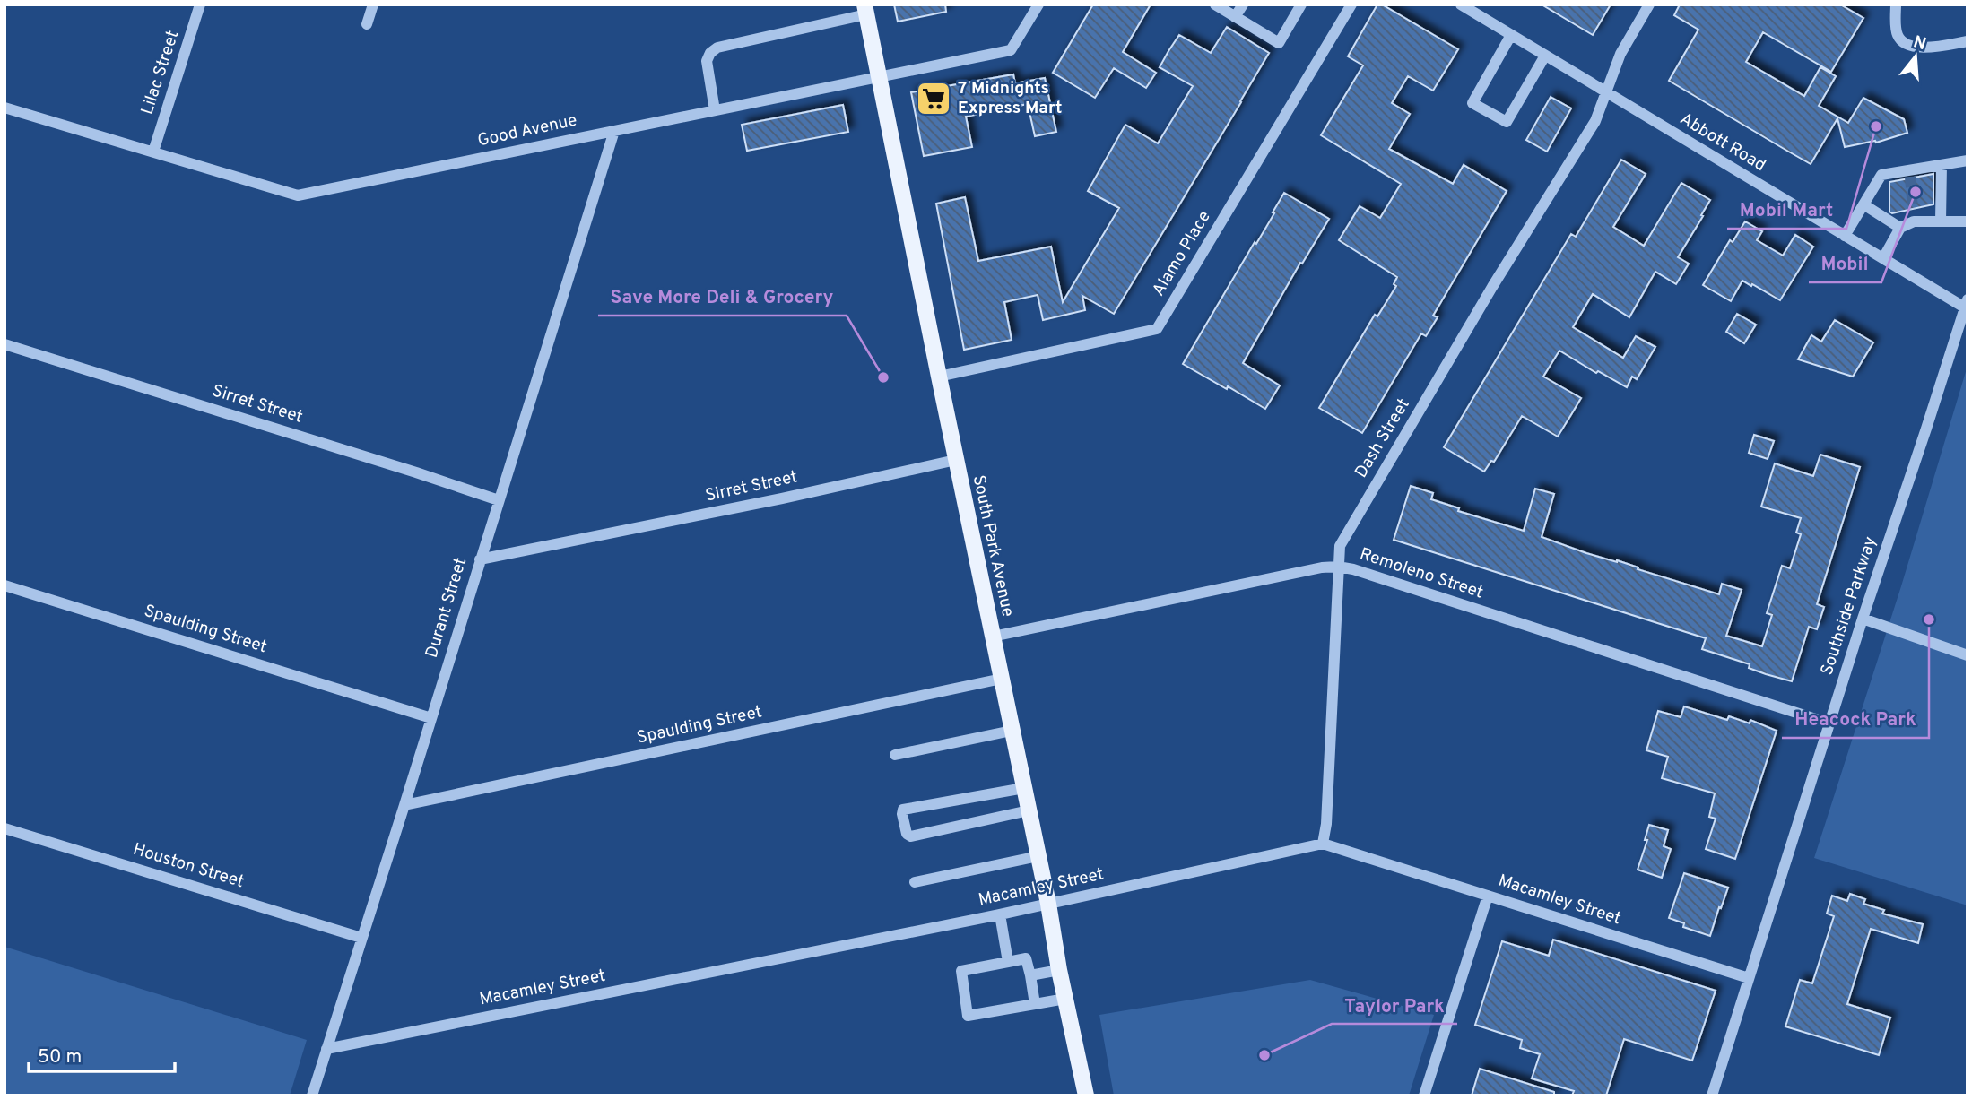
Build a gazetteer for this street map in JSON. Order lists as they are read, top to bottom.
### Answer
{
  "streets": {
    "main road": ["South Park Avenue"],
    "street": [
      "Lilac Street",
      "Good Avenue",
      "Abbott Road",
      "Alamo Place",
      "Sirret Street",
      "Dash Street",
      "Remoleno Street",
      "Southside Parkway",
      "Durant Street",
      "Spaulding Street",
      "Houston Street",
      "Macamley Street"
    ]
  },
  "crossings": [
    ["Lilac Street", "Good Avenue"],
    ["Good Avenue", "South Park Avenue"],
    ["Good Avenue", "Durant Street"],
    ["Abbott Road", "Dash Street"],
    ["Abbott Road", "Southside Parkway"],
    ["Alamo Place", "South Park Avenue"],
    ["Sirret Street", "South Park Avenue"],
    ["Sirret Street", "Durant Street"],
    ["Dash Street", "Remoleno Street"],
    ["Dash Street", "Macamley Street"],
    ["South Park Avenue", "Remoleno Street"],
    ["South Park Avenue", "Spaulding Street"],
    ["South Park Avenue", "Macamley Street"],
    ["Remoleno Street", "Southside Parkway"],
    ["Southside Parkway", "Macamley Street"],
    ["Durant Street", "Spaulding Street"],
    ["Durant Street", "Houston Street"],
    ["Durant Street", "Macamley Street"]
  ],
  "places": {
    "supermarket": ["7 Midnights Express Mart"],
    "other": [
      "Mobil Mart",
      "Mobil",
      "Save More Deli & Grocery",
      "Heacock Park",
      "Taylor Park"
    ]
  },
  "scale_bar": "50 m",
  "north": "top"
}
